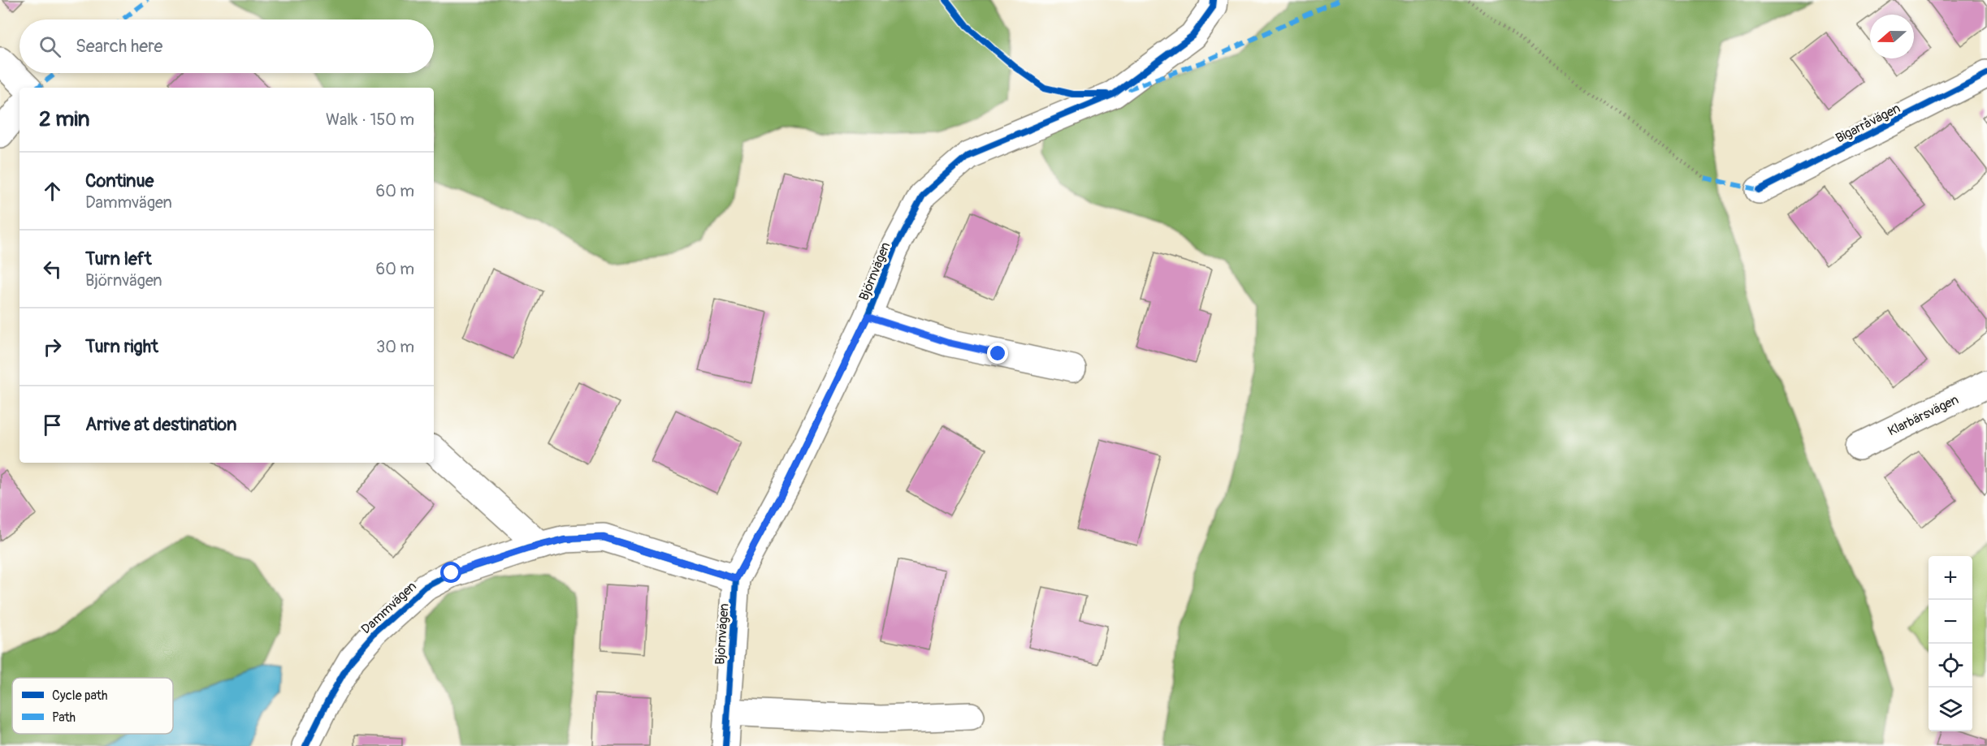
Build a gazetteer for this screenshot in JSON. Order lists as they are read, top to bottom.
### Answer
{
  "streets": {
    "street": [
      "Bigarråvägen",
      "Björnvägen",
      "Klarbärsvägen",
      "Dammvägen"
    ]
  },
  "crossings": [
    ["Björnvägen", "Dammvägen"]
  ],
  "legend": ["Cycle path", "Path"],
  "north": "left",
  "page": {
    "search": "Search here",
    "heading": ["2 min", "Walk · 150 m"],
    "list": [
      ["Continue", "Dammvägen", "60 m"],
      ["Turn left", "Björnvägen", "60 m"],
      ["Turn right", "30 m"],
      "Arrive at destination"
    ],
    "map_buttons": ["+", "−"]
  }
}
